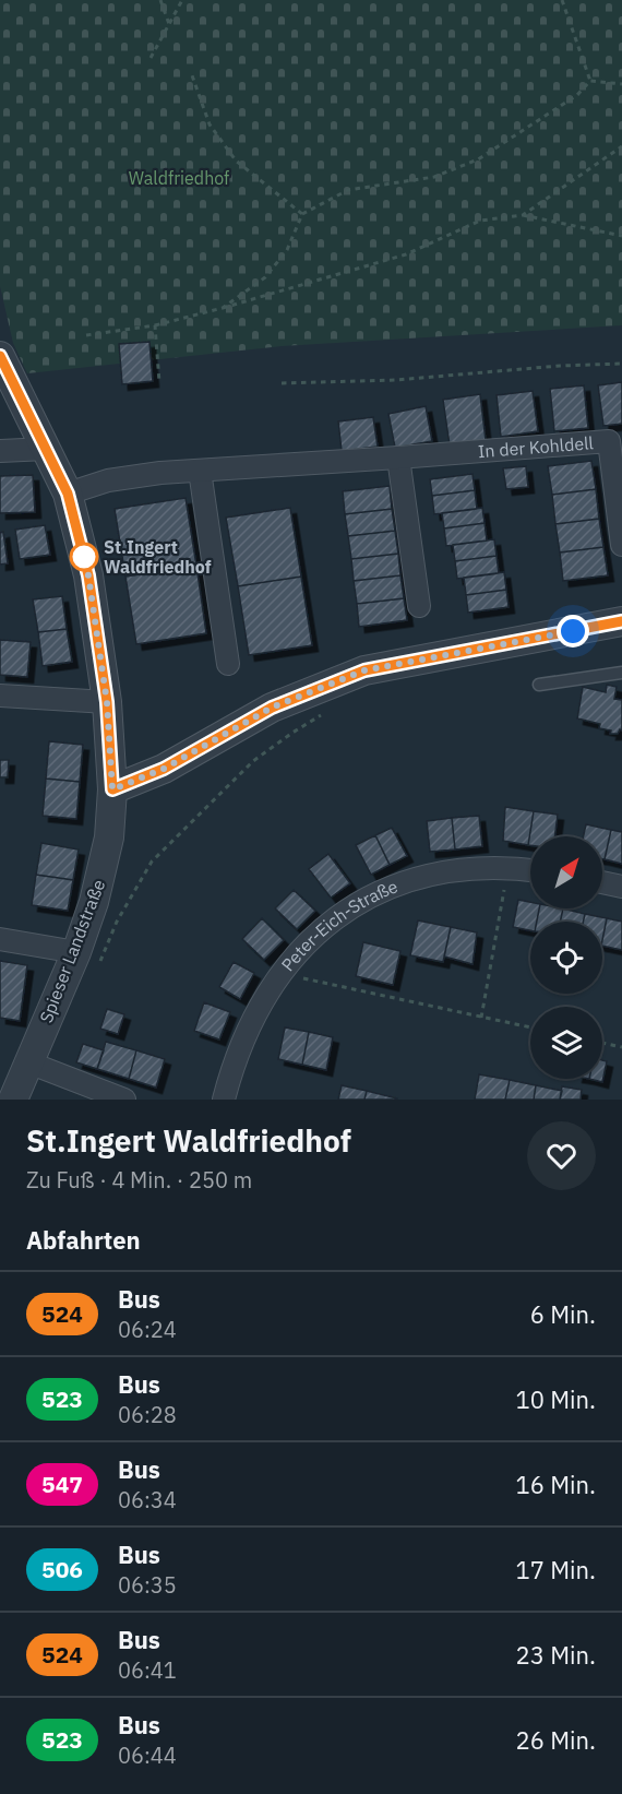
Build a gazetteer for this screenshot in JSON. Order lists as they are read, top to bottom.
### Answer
{
  "streets": {
    "street": ["In der Kohldell", "Peter-Eich-Straße", "Spieser Landstraße"]
  },
  "crossings": [
    ["In der Kohldell", "Spieser Landstraße"]
  ],
  "parks": ["Waldfriedhof"],
  "places": ["St.Ingert Waldfriedhof"],
  "lines": ["bus line 524"],
  "north": "top right",
  "page": {
    "heading": [
      ["St.Ingert Waldfriedhof", "Zu Fuß · 4 Min. · 250 m"],
      "Abfahrten"
    ],
    "list": [
      {
        "mark": "524",
        "name": "Bus",
        "note": "06:24",
        "value": "6 Min."
      },
      {
        "mark": "523",
        "name": "Bus",
        "note": "06:28",
        "value": "10 Min."
      },
      {
        "mark": "547",
        "name": "Bus",
        "note": "06:34",
        "value": "16 Min."
      },
      {
        "mark": "506",
        "name": "Bus",
        "note": "06:35",
        "value": "17 Min."
      },
      {
        "mark": "524",
        "name": "Bus",
        "note": "06:41",
        "value": "23 Min."
      },
      {
        "mark": "523",
        "name": "Bus",
        "note": "06:44",
        "value": "26 Min."
      }
    ]
  }
}
